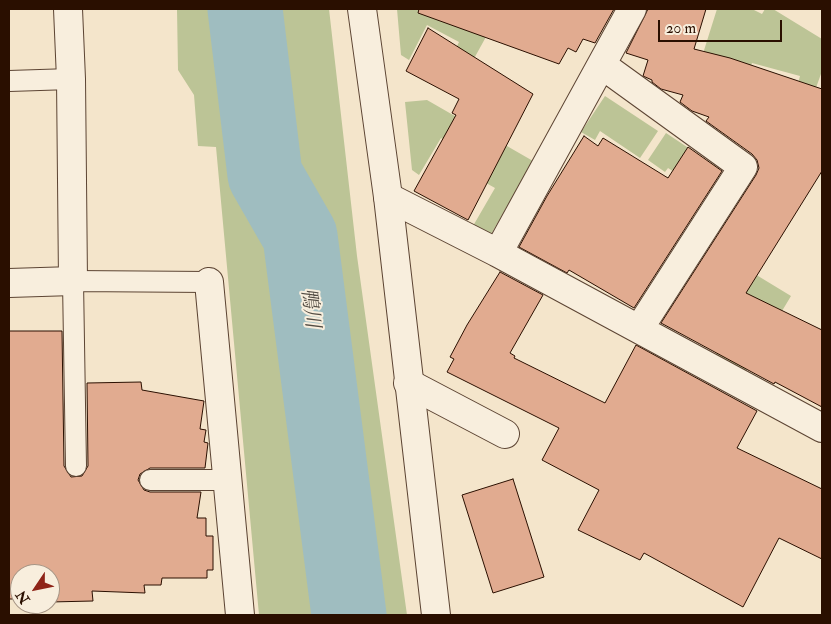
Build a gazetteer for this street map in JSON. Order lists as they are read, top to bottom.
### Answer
{
  "water": ["鴨川"],
  "scale_bar": "20 m",
  "north": "bottom left"
}
